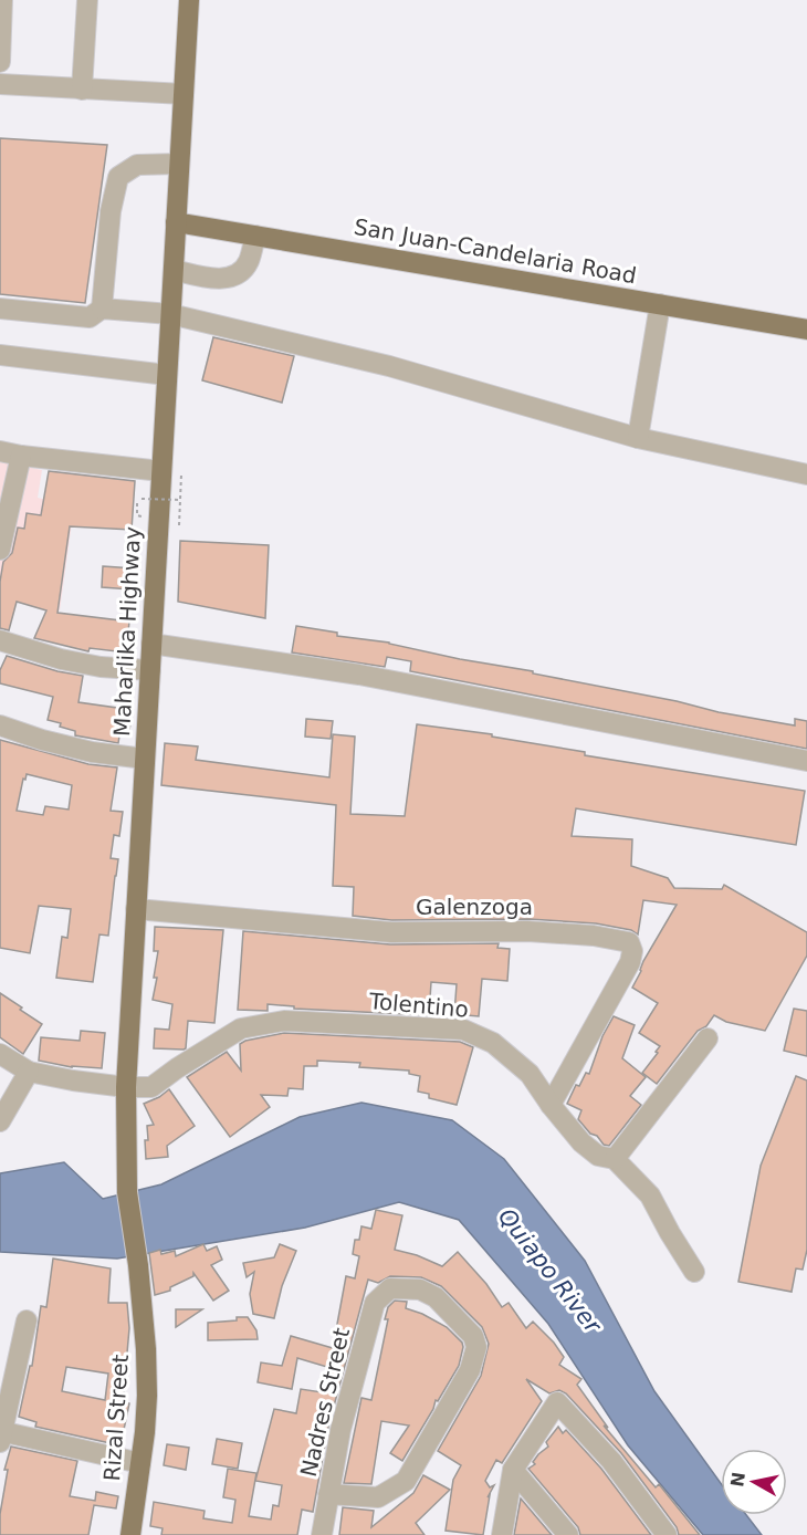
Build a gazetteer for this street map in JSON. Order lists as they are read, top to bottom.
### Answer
{
  "streets": {
    "main road": ["San Juan-Candelaria Road", "Maharlika Highway", "Rizal Street"],
    "street": ["Galenzoga", "Tolentino", "Nadres Street"]
  },
  "crossings": [
    ["San Juan-Candelaria Road", "Maharlika Highway"],
    ["Maharlika Highway", "Galenzoga"],
    ["Maharlika Highway", "Tolentino"],
    ["Maharlika Highway", "Rizal Street"],
    ["Galenzoga", "Tolentino"]
  ],
  "water": ["Quiapo River"],
  "north": "left"
}
